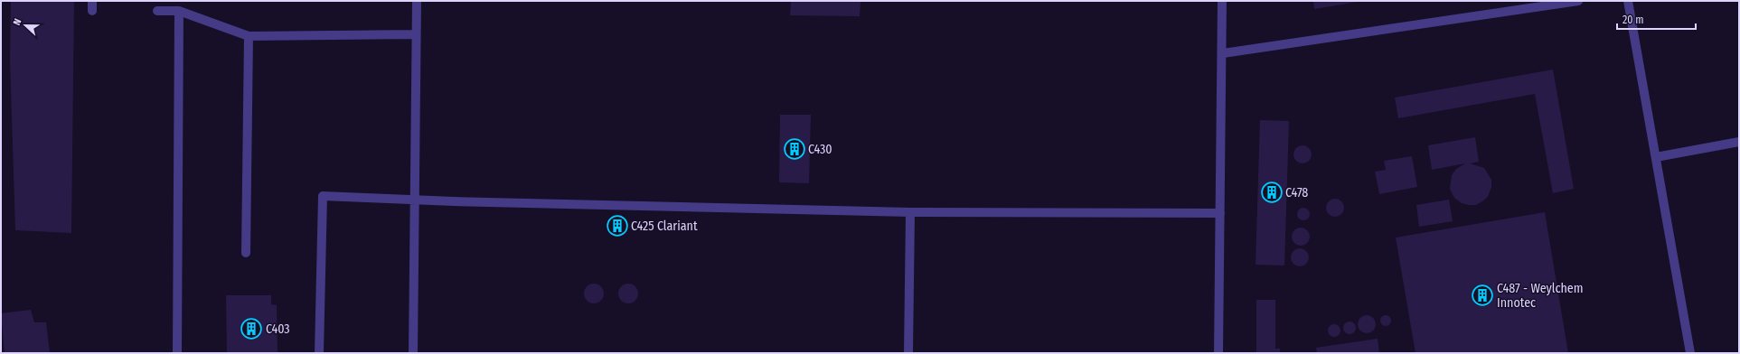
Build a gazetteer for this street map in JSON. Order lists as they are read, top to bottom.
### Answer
{
  "places": {
    "building": [
      "C430",
      "C478",
      "C425 Clariant",
      "C487 - Weylchem Innotec",
      "C403"
    ]
  },
  "scale_bar": "20 m",
  "north": "left"
}
